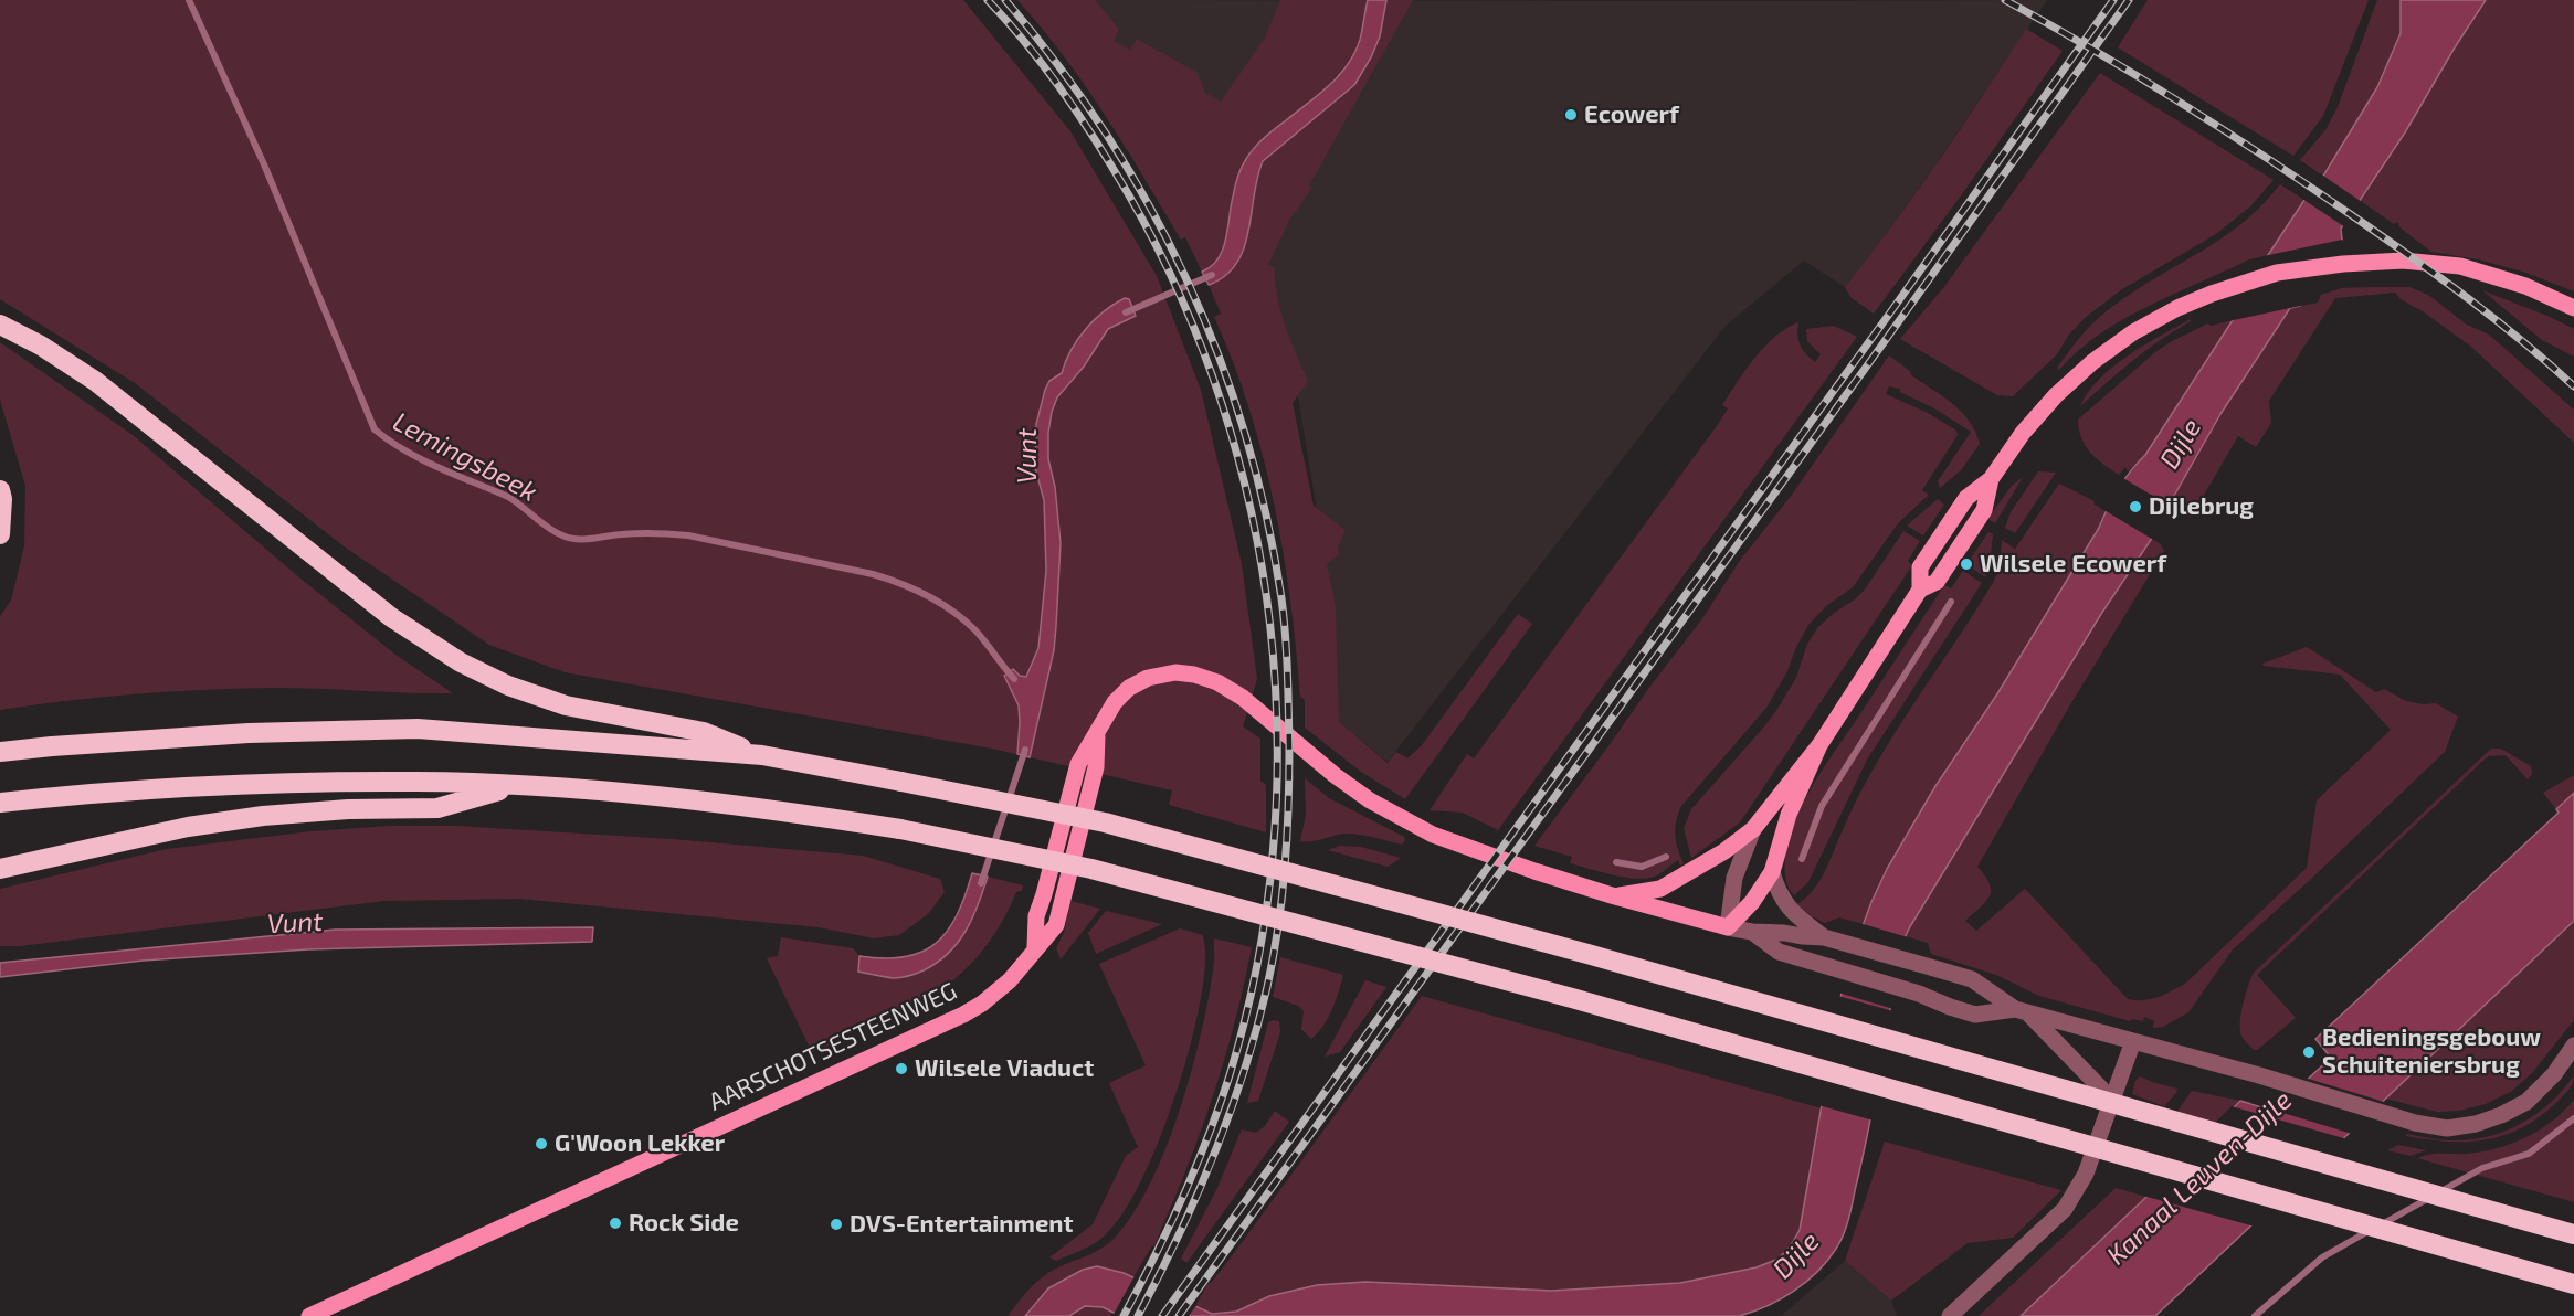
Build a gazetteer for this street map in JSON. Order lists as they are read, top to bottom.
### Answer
{
  "streets": {
    "main road": ["AARSCHOTSESTEENWEG"]
  },
  "water": [
    "Dijle",
    "Vunt",
    "Lemingsbeek",
    "Kanaal Leuven-Dijle"
  ],
  "places": [
    "Ecowerf",
    "Dijlebrug",
    "Wilsele Ecowerf",
    "Bedieningsgebouw Schuiteniersbrug",
    "Wilsele Viaduct",
    "G'Woon Lekker",
    "Rock Side",
    "DVS-Entertainment"
  ]
}
